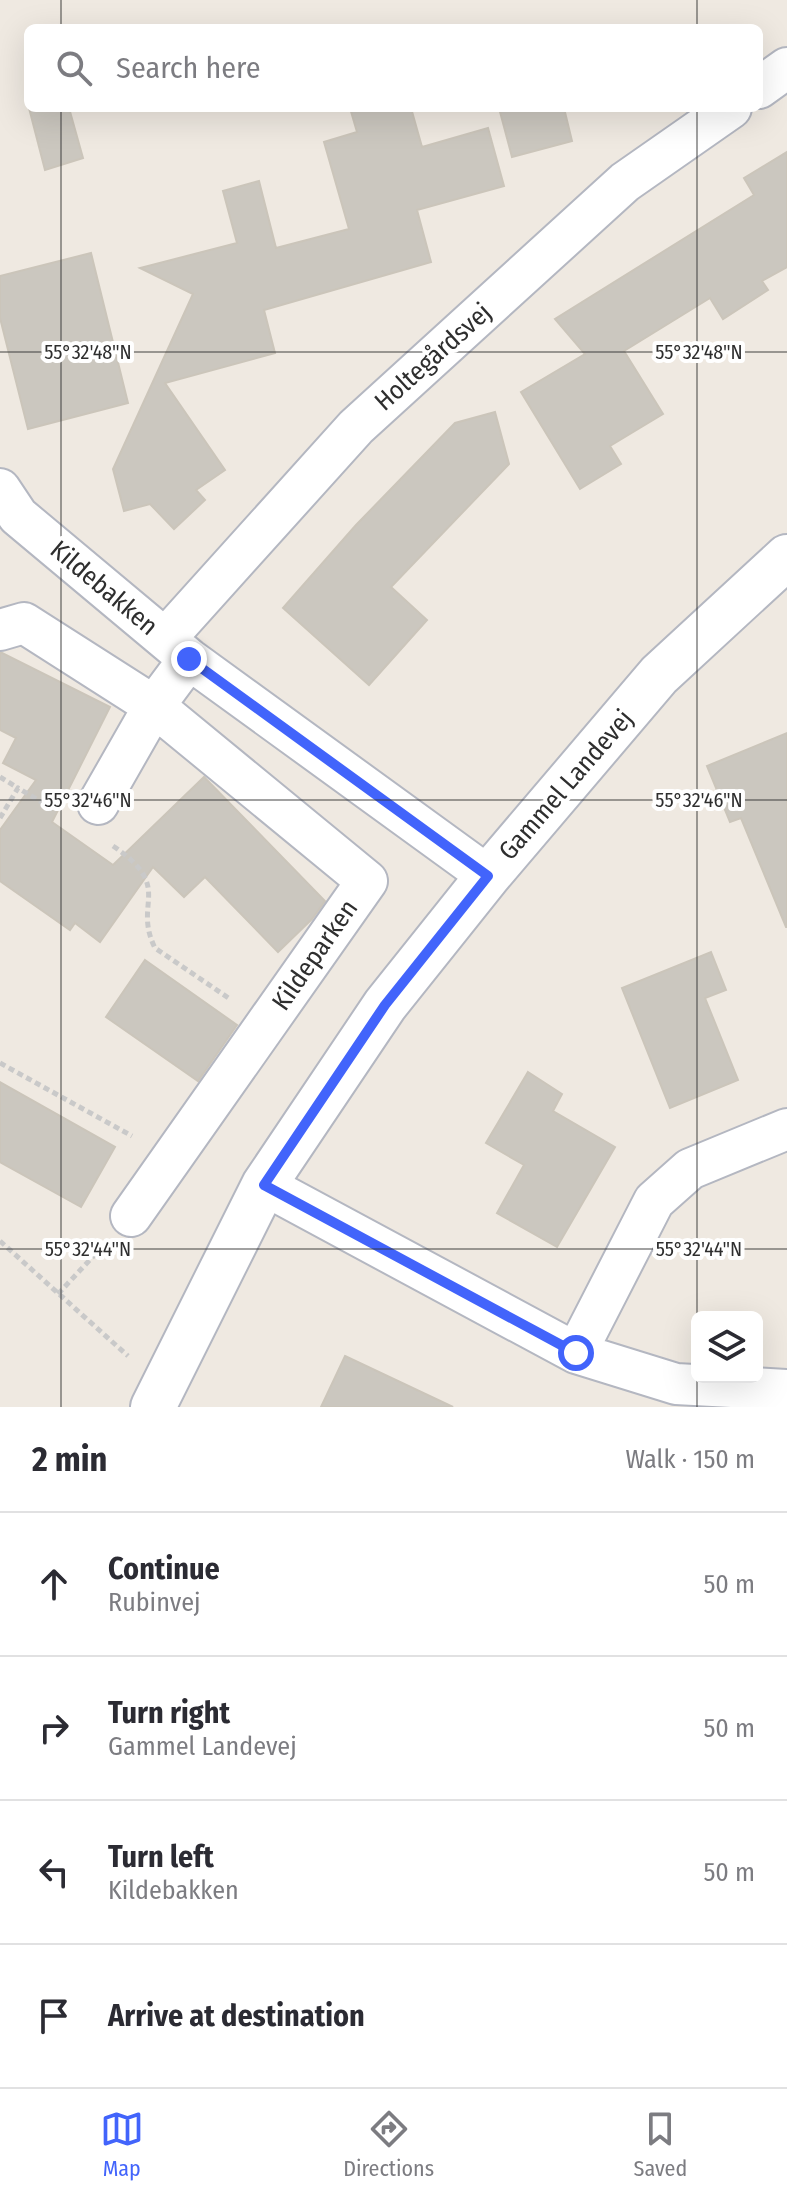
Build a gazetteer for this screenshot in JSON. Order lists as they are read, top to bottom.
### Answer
{
  "streets": {
    "street": [
      "Holtegårdsvej",
      "Kildebakken",
      "Gammel Landevej",
      "Kildeparken"
    ]
  },
  "crossings": [
    ["Holtegårdsvej", "Kildebakken"],
    ["Kildebakken", "Gammel Landevej"]
  ],
  "page": {
    "search": "Search here",
    "heading": ["2 min", "Walk · 150 m"],
    "list": [
      ["Continue", "Rubinvej", "50 m"],
      ["Turn right", "Gammel Landevej", "50 m"],
      ["Turn left", "Kildebakken", "50 m"],
      "Arrive at destination"
    ],
    "nav": ["Map", "Directions", "Saved"]
  },
  "coordinates": ["55°32'48\"N", "55°32'46\"N", "55°32'44\"N"]
}
